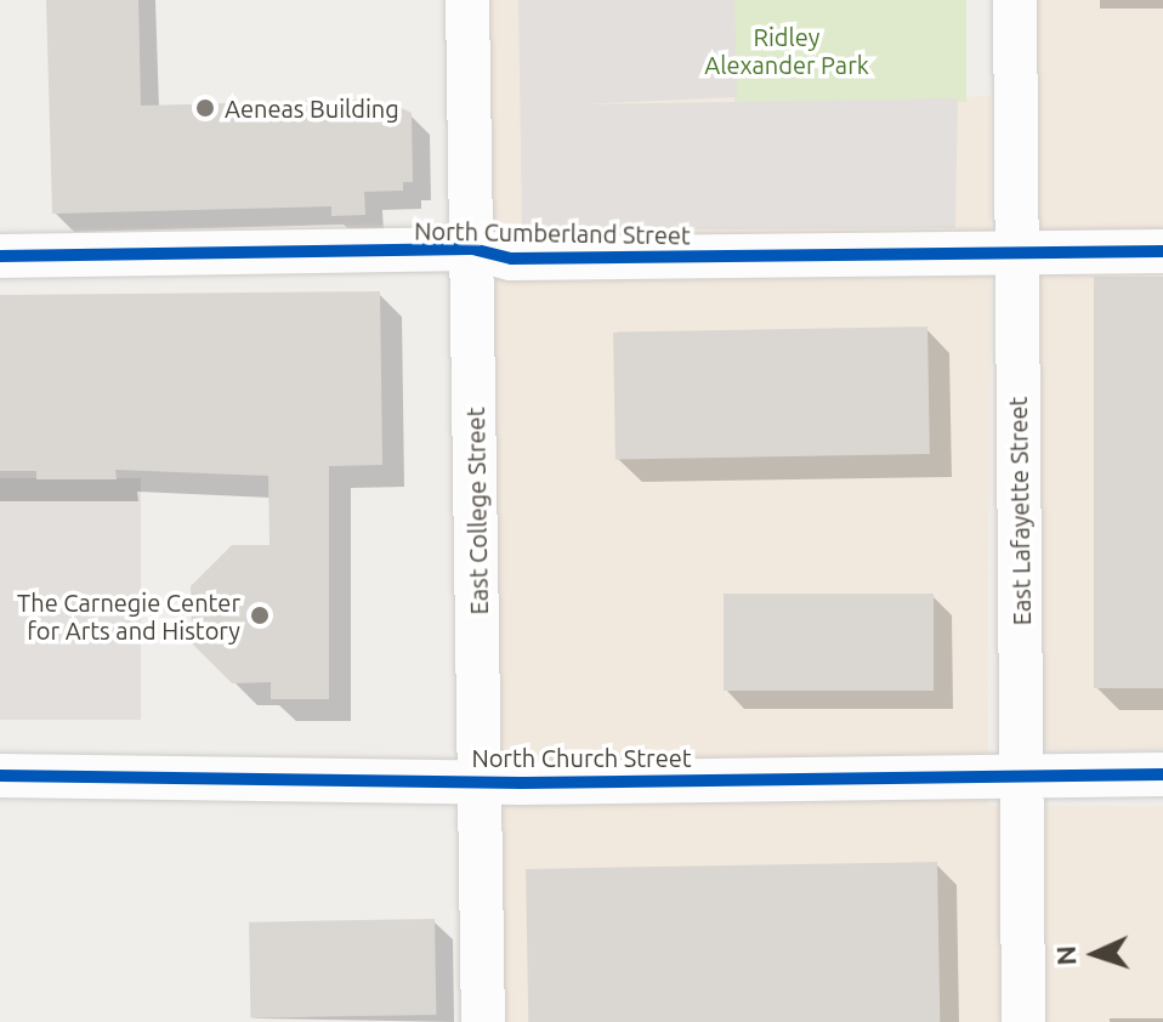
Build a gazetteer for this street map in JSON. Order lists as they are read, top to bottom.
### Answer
{
  "streets": {
    "street": [
      "North Cumberland Street",
      "East College Street",
      "East Lafayette Street",
      "North Church Street"
    ]
  },
  "crossings": [
    ["North Cumberland Street", "East College Street"],
    ["North Cumberland Street", "East Lafayette Street"],
    ["East College Street", "North Church Street"],
    ["East Lafayette Street", "North Church Street"]
  ],
  "parks": ["Ridley Alexander Park"],
  "places": ["Aeneas Building", "The Carnegie Center for Arts and History"],
  "north": "left"
}
